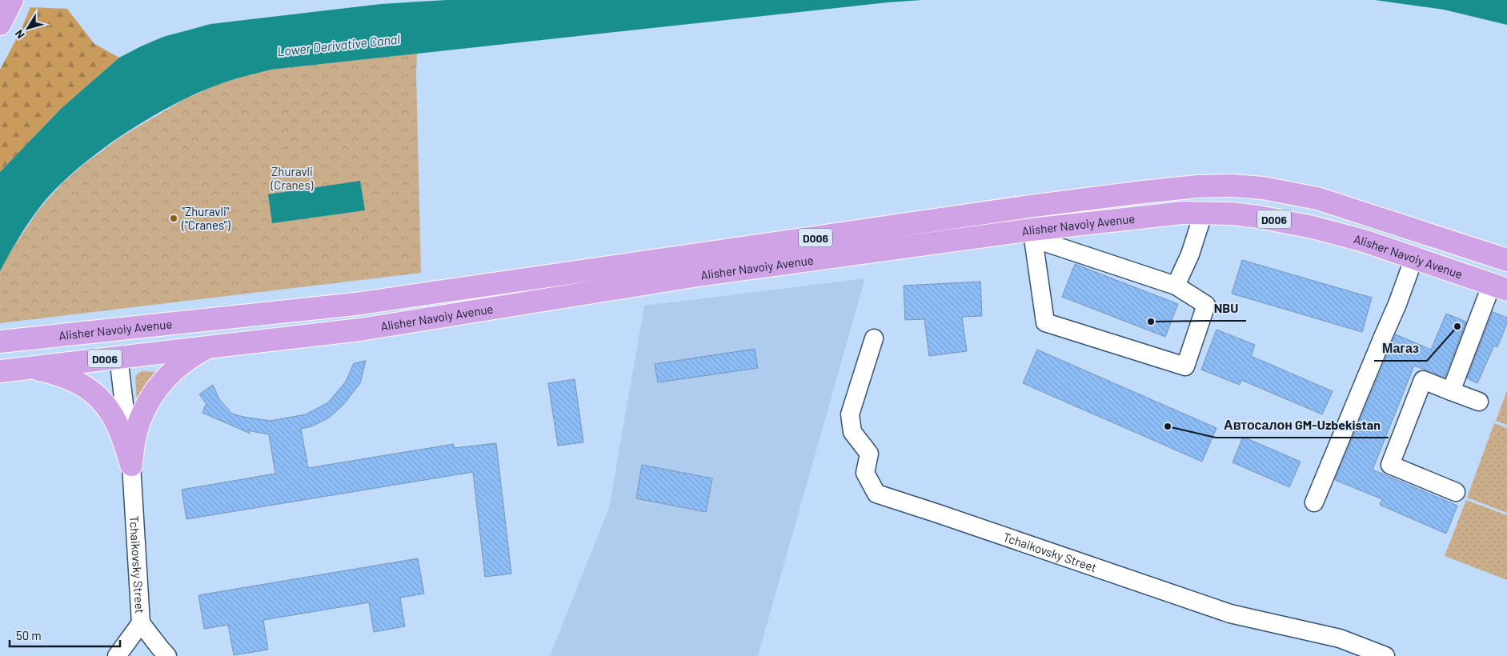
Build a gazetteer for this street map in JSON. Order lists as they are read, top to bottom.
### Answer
{
  "streets": {
    "main road": ["D006", "Alisher Navoiy Avenue"],
    "street": ["Tchaikovsky Street"]
  },
  "crossings": [
    ["Alisher Navoiy Avenue", "Tchaikovsky Street"]
  ],
  "water": ["Lower Derivative Canal"],
  "parks": ["Zhuravli (Cranes)"],
  "places": [
    "\"Zhuravli\" (\"Cranes\")",
    "NBU",
    "Магаз",
    "Автосалон GM-Uzbekistan"
  ],
  "scale_bar": "50 m",
  "north": "bottom left"
}
